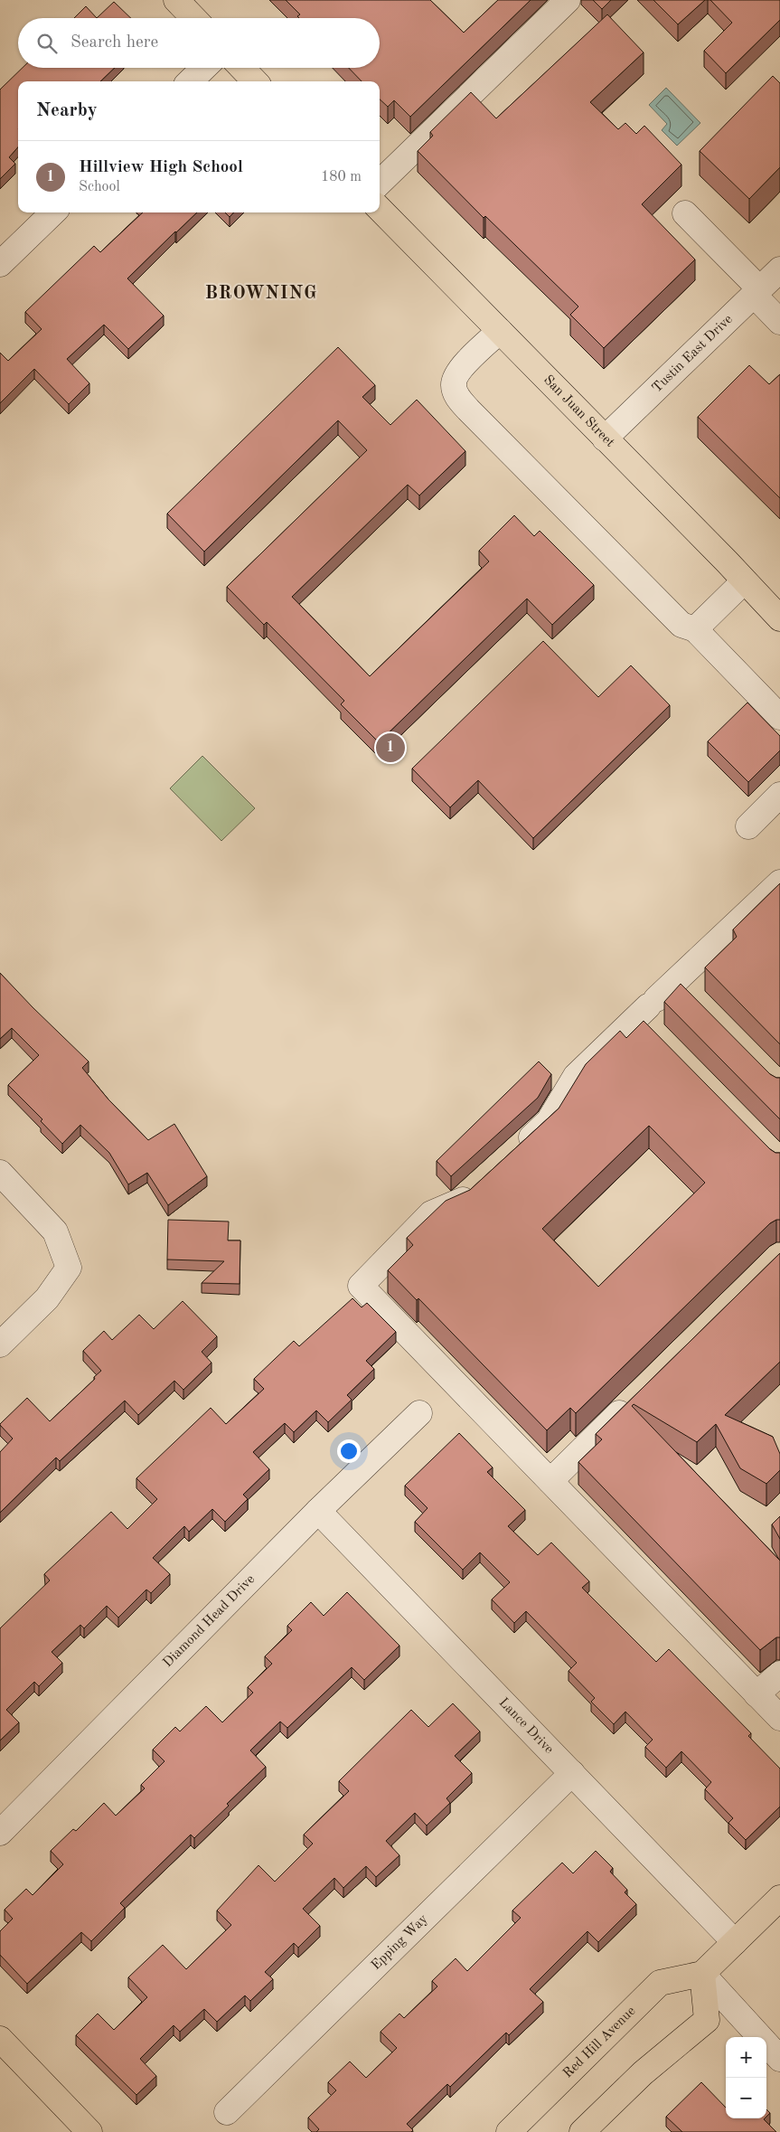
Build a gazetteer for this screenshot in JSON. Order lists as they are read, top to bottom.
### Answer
{
  "streets": {
    "main road": ["San Juan Street", "Red Hill Avenue"],
    "street": [
      "Tustin East Drive",
      "Diamond Head Drive",
      "Lance Drive",
      "Epping Way"
    ]
  },
  "crossings": [
    ["Tustin East Drive", "San Juan Street"],
    ["Diamond Head Drive", "Lance Drive"],
    ["Lance Drive", "Epping Way"]
  ],
  "districts": ["BROWNING"],
  "page": {
    "search": "Search here",
    "heading": "Nearby",
    "list": [
      {
        "mark": "1",
        "name": "Hillview High School",
        "note": "School",
        "value": "180 m"
      }
    ],
    "pins": "1",
    "map_buttons": ["+", "−"]
  }
}
